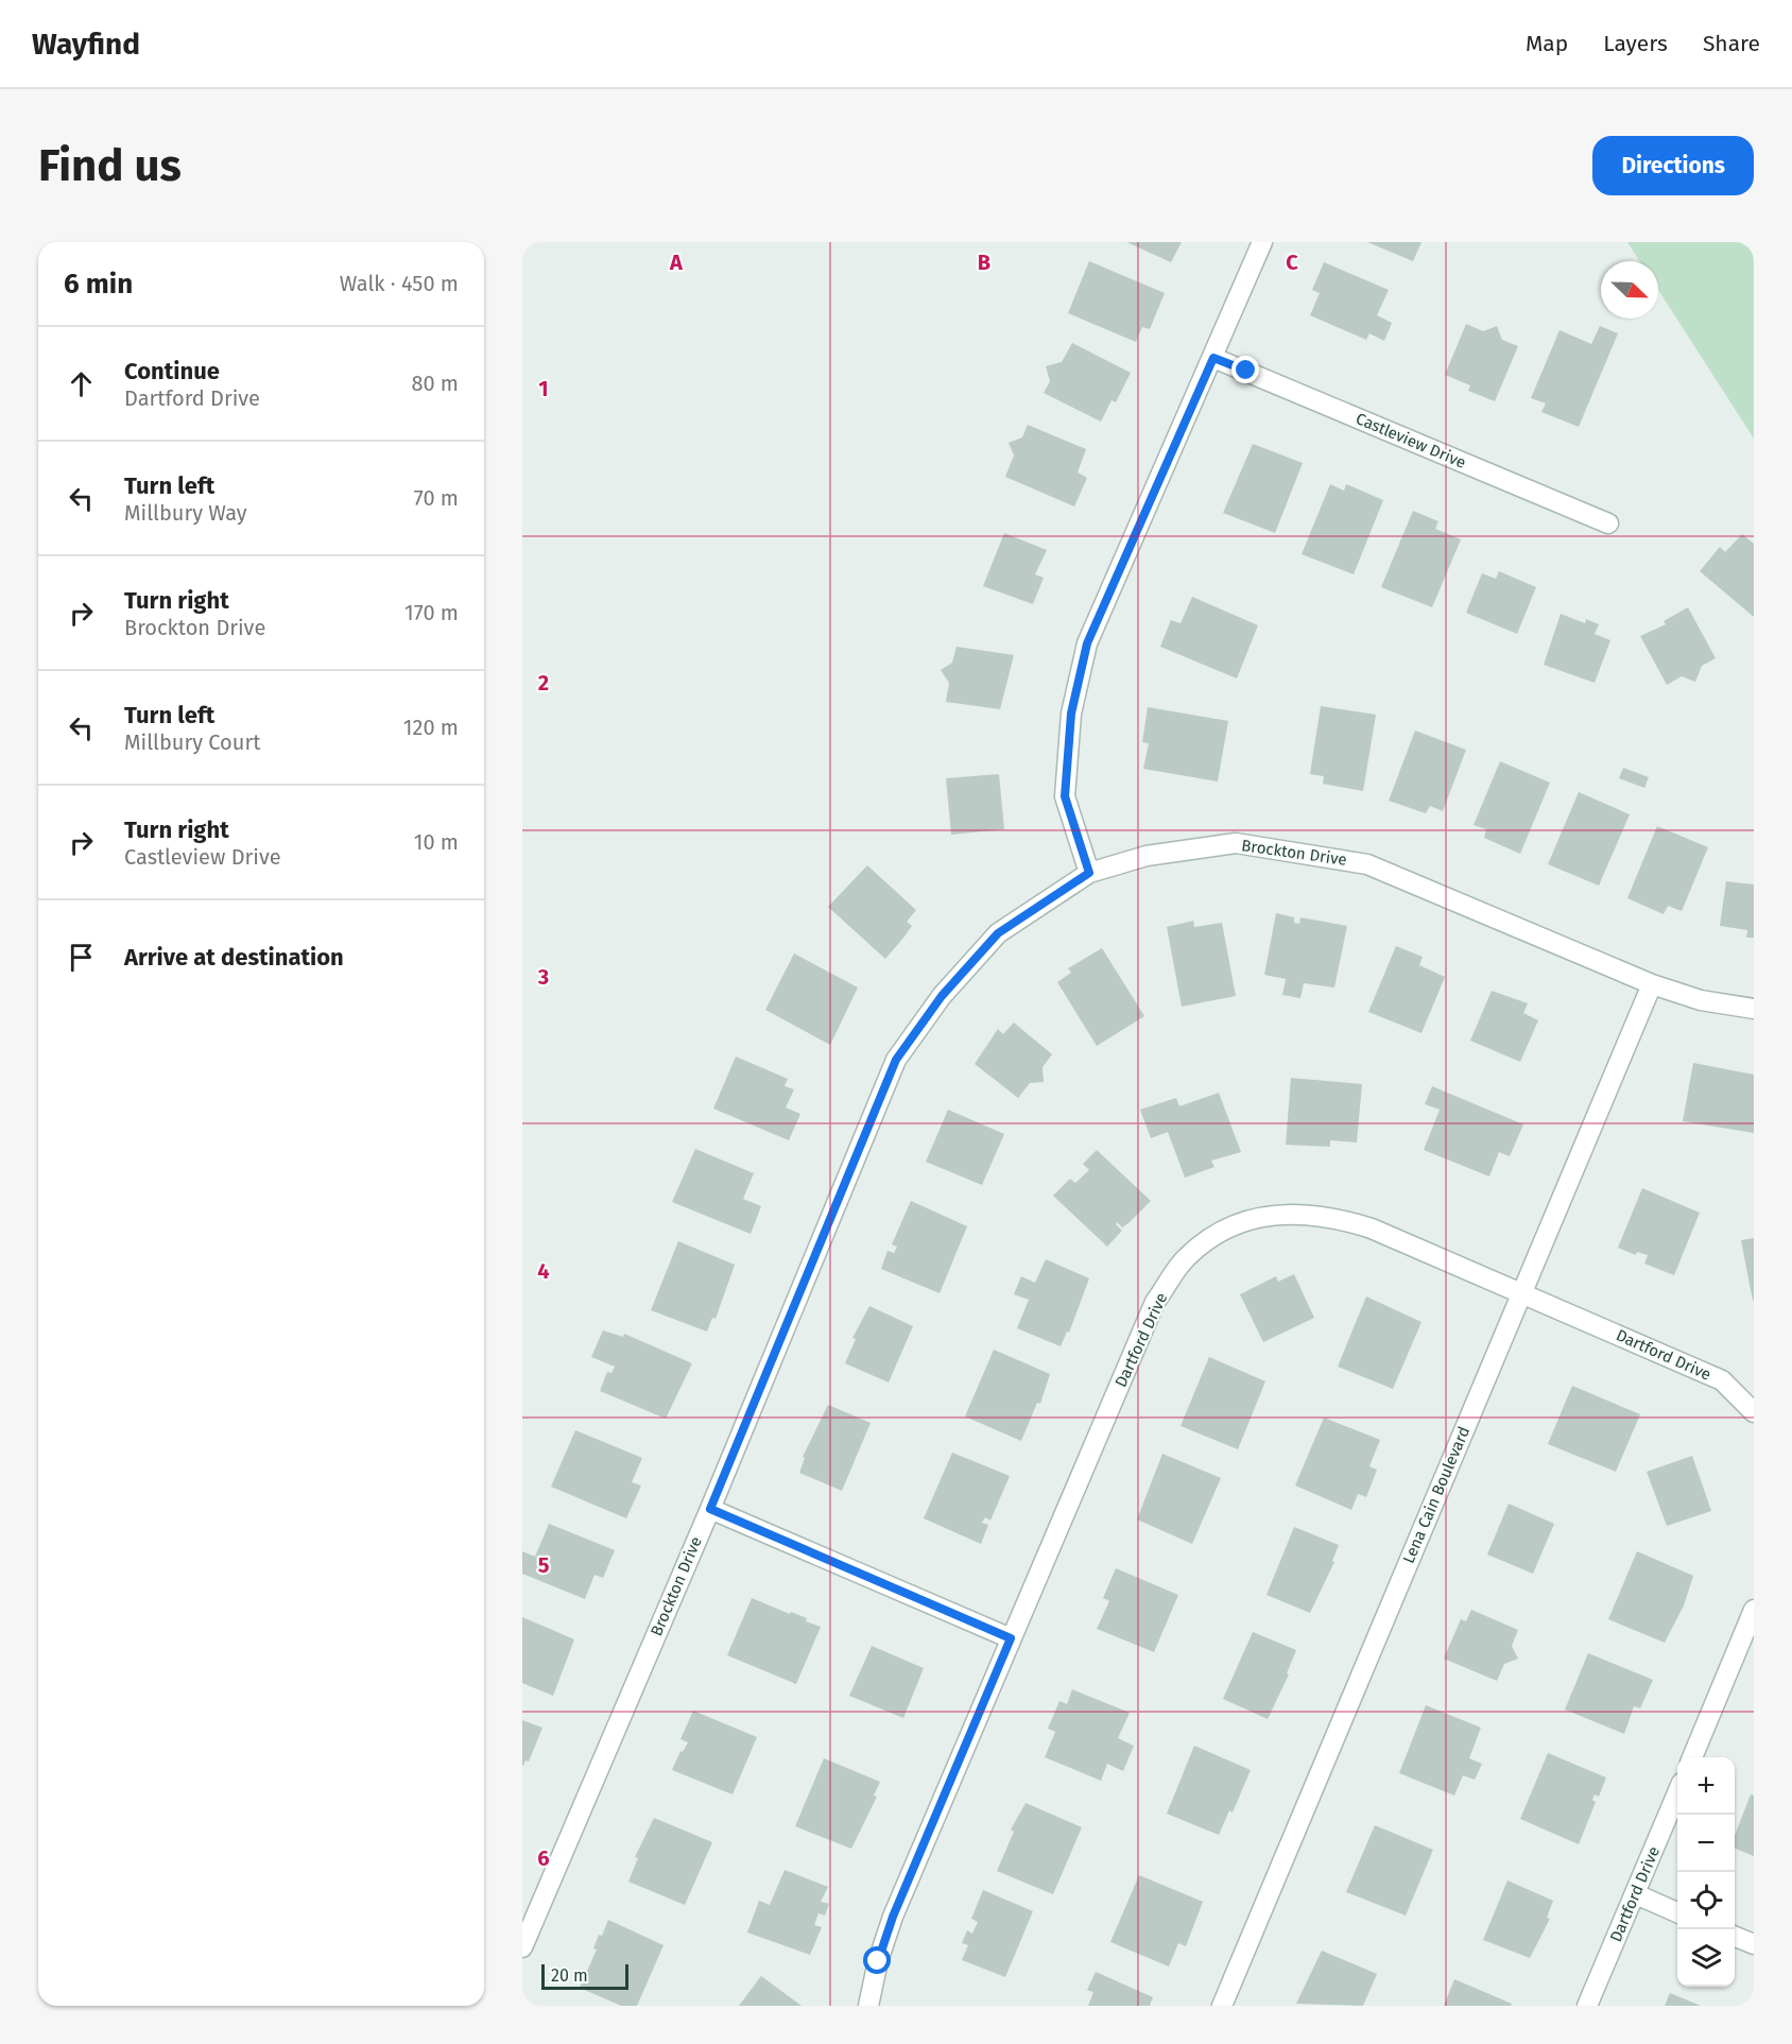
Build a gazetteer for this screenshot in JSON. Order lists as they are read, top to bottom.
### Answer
{
  "streets": {
    "street": [
      "Castleview Drive",
      "Brockton Drive",
      "Dartford Drive",
      "Lena Cain Boulevard"
    ]
  },
  "crossings": [
    ["Brockton Drive", "Lena Cain Boulevard"],
    ["Dartford Drive", "Lena Cain Boulevard"]
  ],
  "scale_bar": "20 m",
  "north": "bottom right",
  "page": {
    "header": "Wayfind",
    "nav": ["Map", "Layers", "Share"],
    "buttons": "Directions",
    "title": "Find us",
    "heading": ["6 min", "Walk · 450 m"],
    "list": [
      ["Continue", "Dartford Drive", "80 m"],
      ["Turn left", "Millbury Way", "70 m"],
      ["Turn right", "Brockton Drive", "170 m"],
      ["Turn left", "Millbury Court", "120 m"],
      ["Turn right", "Castleview Drive", "10 m"],
      "Arrive at destination"
    ],
    "map_buttons": ["+", "−"],
    "scale": "20 m"
  },
  "grid": {
    "columns": ["A", "B", "C"],
    "rows": [
      "1",
      "2",
      "3",
      "4",
      "5",
      "6"
    ]
  }
}
